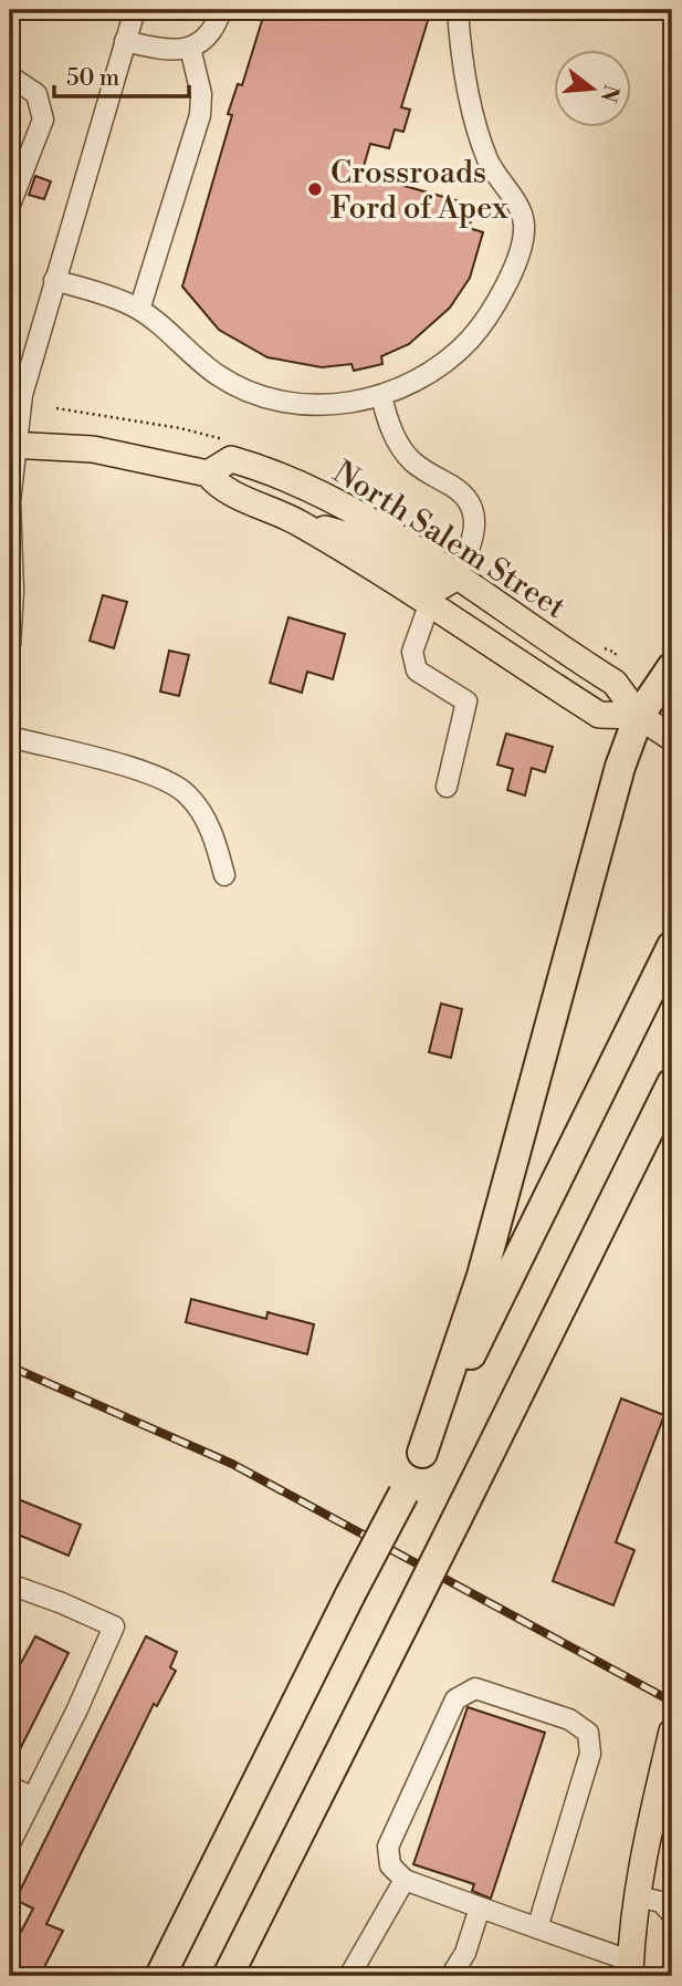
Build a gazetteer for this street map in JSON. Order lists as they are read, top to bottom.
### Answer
{
  "streets": {
    "main road": ["North Salem Street"]
  },
  "places": ["Crossroads Ford of Apex"],
  "scale_bar": "50 m",
  "north": "right"
}
